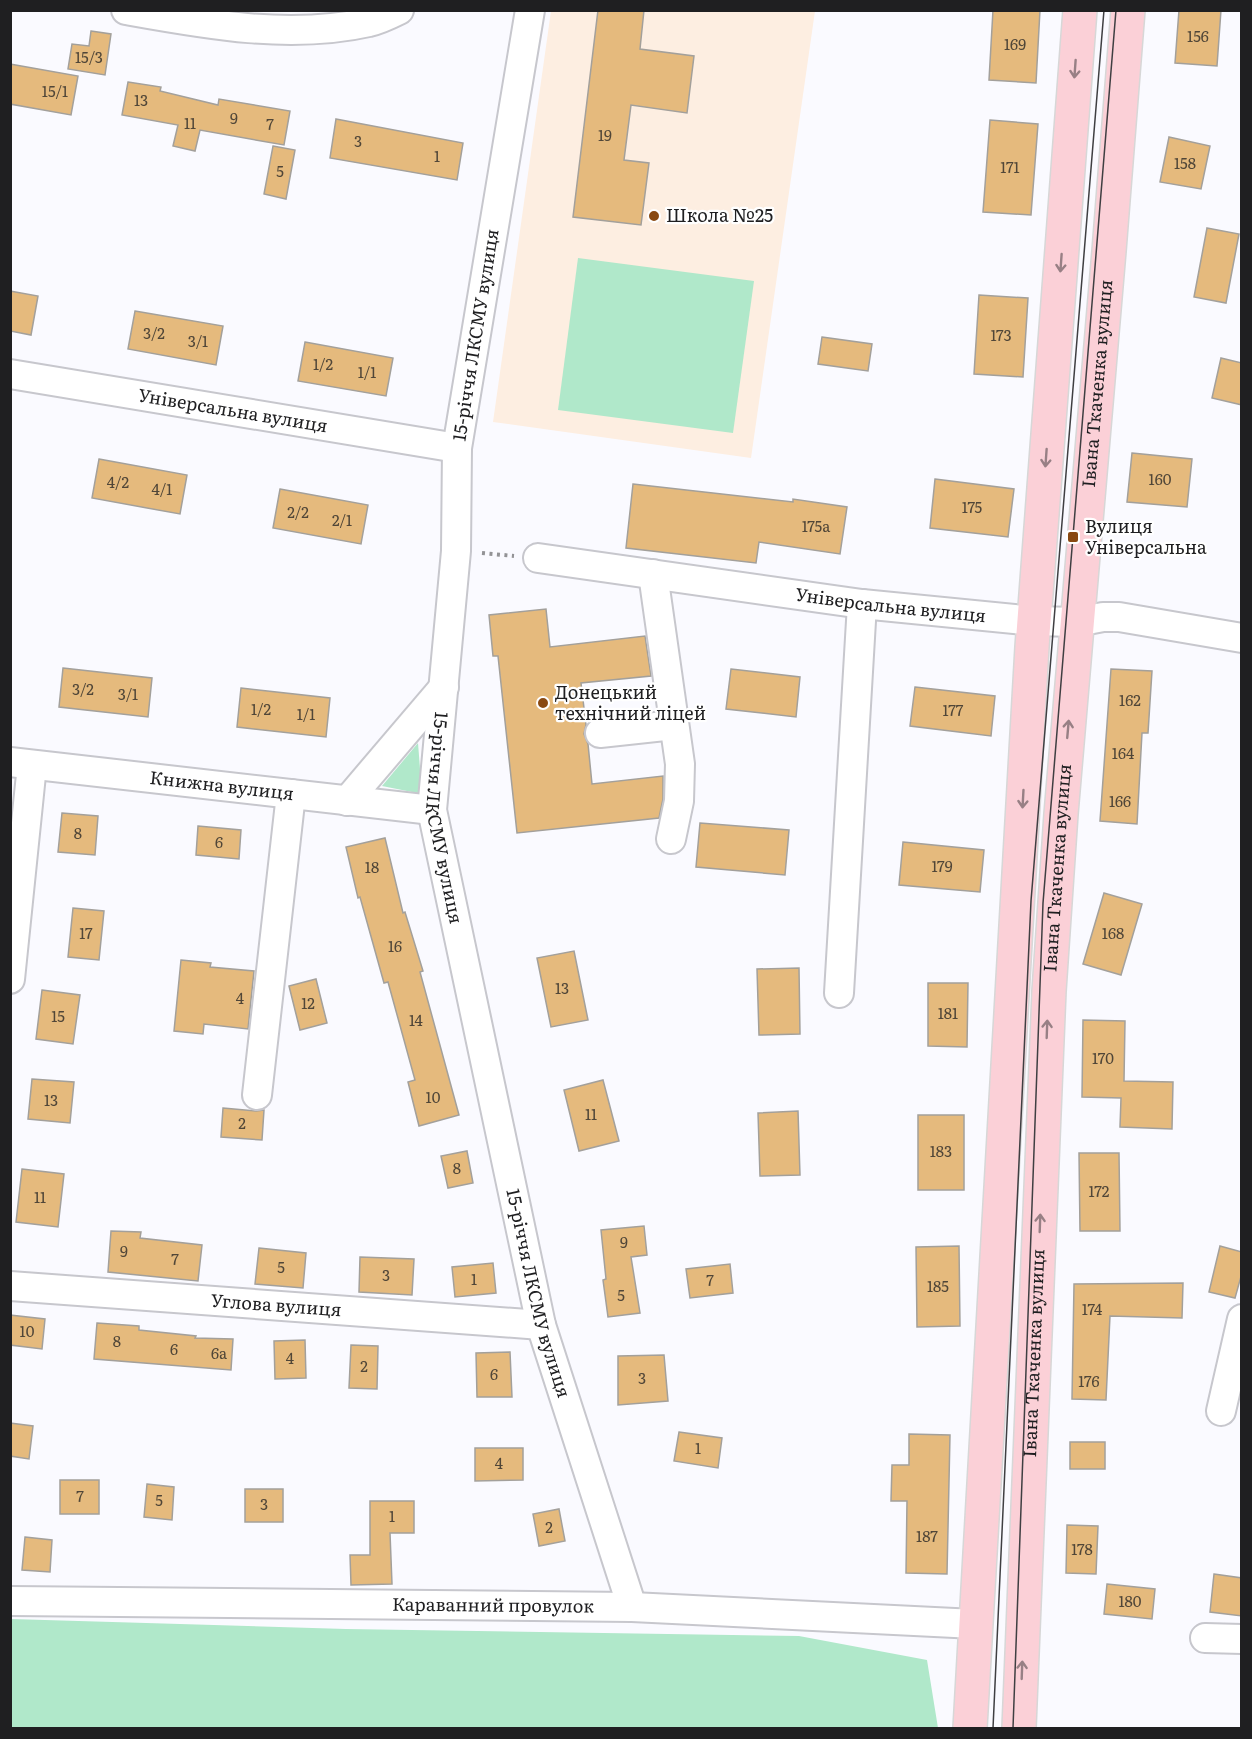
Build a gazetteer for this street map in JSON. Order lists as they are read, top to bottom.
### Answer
{
  "streets": {
    "main road": ["Івана Ткаченка вулиця"],
    "street": [
      "15-річчя ЛКСМУ вулиця",
      "Універсальна вулиця",
      "Книжна вулиця",
      "Углова вулиця",
      "Караванний провулок"
    ]
  },
  "crossings": [
    ["15-річчя ЛКСМУ вулиця", "Універсальна вулиця"],
    ["15-річчя ЛКСМУ вулиця", "Книжна вулиця"],
    ["15-річчя ЛКСМУ вулиця", "Углова вулиця"],
    ["15-річчя ЛКСМУ вулиця", "Караванний провулок"],
    ["Івана Ткаченка вулиця", "Універсальна вулиця"],
    ["Івана Ткаченка вулиця", "Караванний провулок"]
  ],
  "places": {
    "other": ["Школа №25", "Донецький технічний ліцей"],
    "transit": ["Вулиця Універсальна"]
  },
  "house_numbers": [
    "156",
    "169",
    "15/3",
    "15/1",
    "13",
    "9",
    "11",
    "7",
    "19",
    "3",
    "1",
    "158",
    "171",
    "5",
    "3/2",
    "173",
    "3/1",
    "1/2",
    "1/1",
    "160",
    "4/2",
    "4/1",
    "175",
    "2/2",
    "2/1",
    "175а",
    "3/2",
    "3/1",
    "162",
    "1/2",
    "177",
    "1/1",
    "164",
    "166",
    "8",
    "6",
    "179",
    "18",
    "17",
    "168",
    "16",
    "13",
    "4",
    "12",
    "181",
    "15",
    "14",
    "170",
    "10",
    "13",
    "11",
    "2",
    "183",
    "8",
    "172",
    "11",
    "9",
    "9",
    "7",
    "5",
    "3",
    "1",
    "7",
    "185",
    "5",
    "174",
    "10",
    "8",
    "6",
    "6а",
    "4",
    "2",
    "6",
    "3",
    "176",
    "1",
    "4",
    "7",
    "5",
    "3",
    "1",
    "2",
    "187",
    "178",
    "180"
  ]
}
